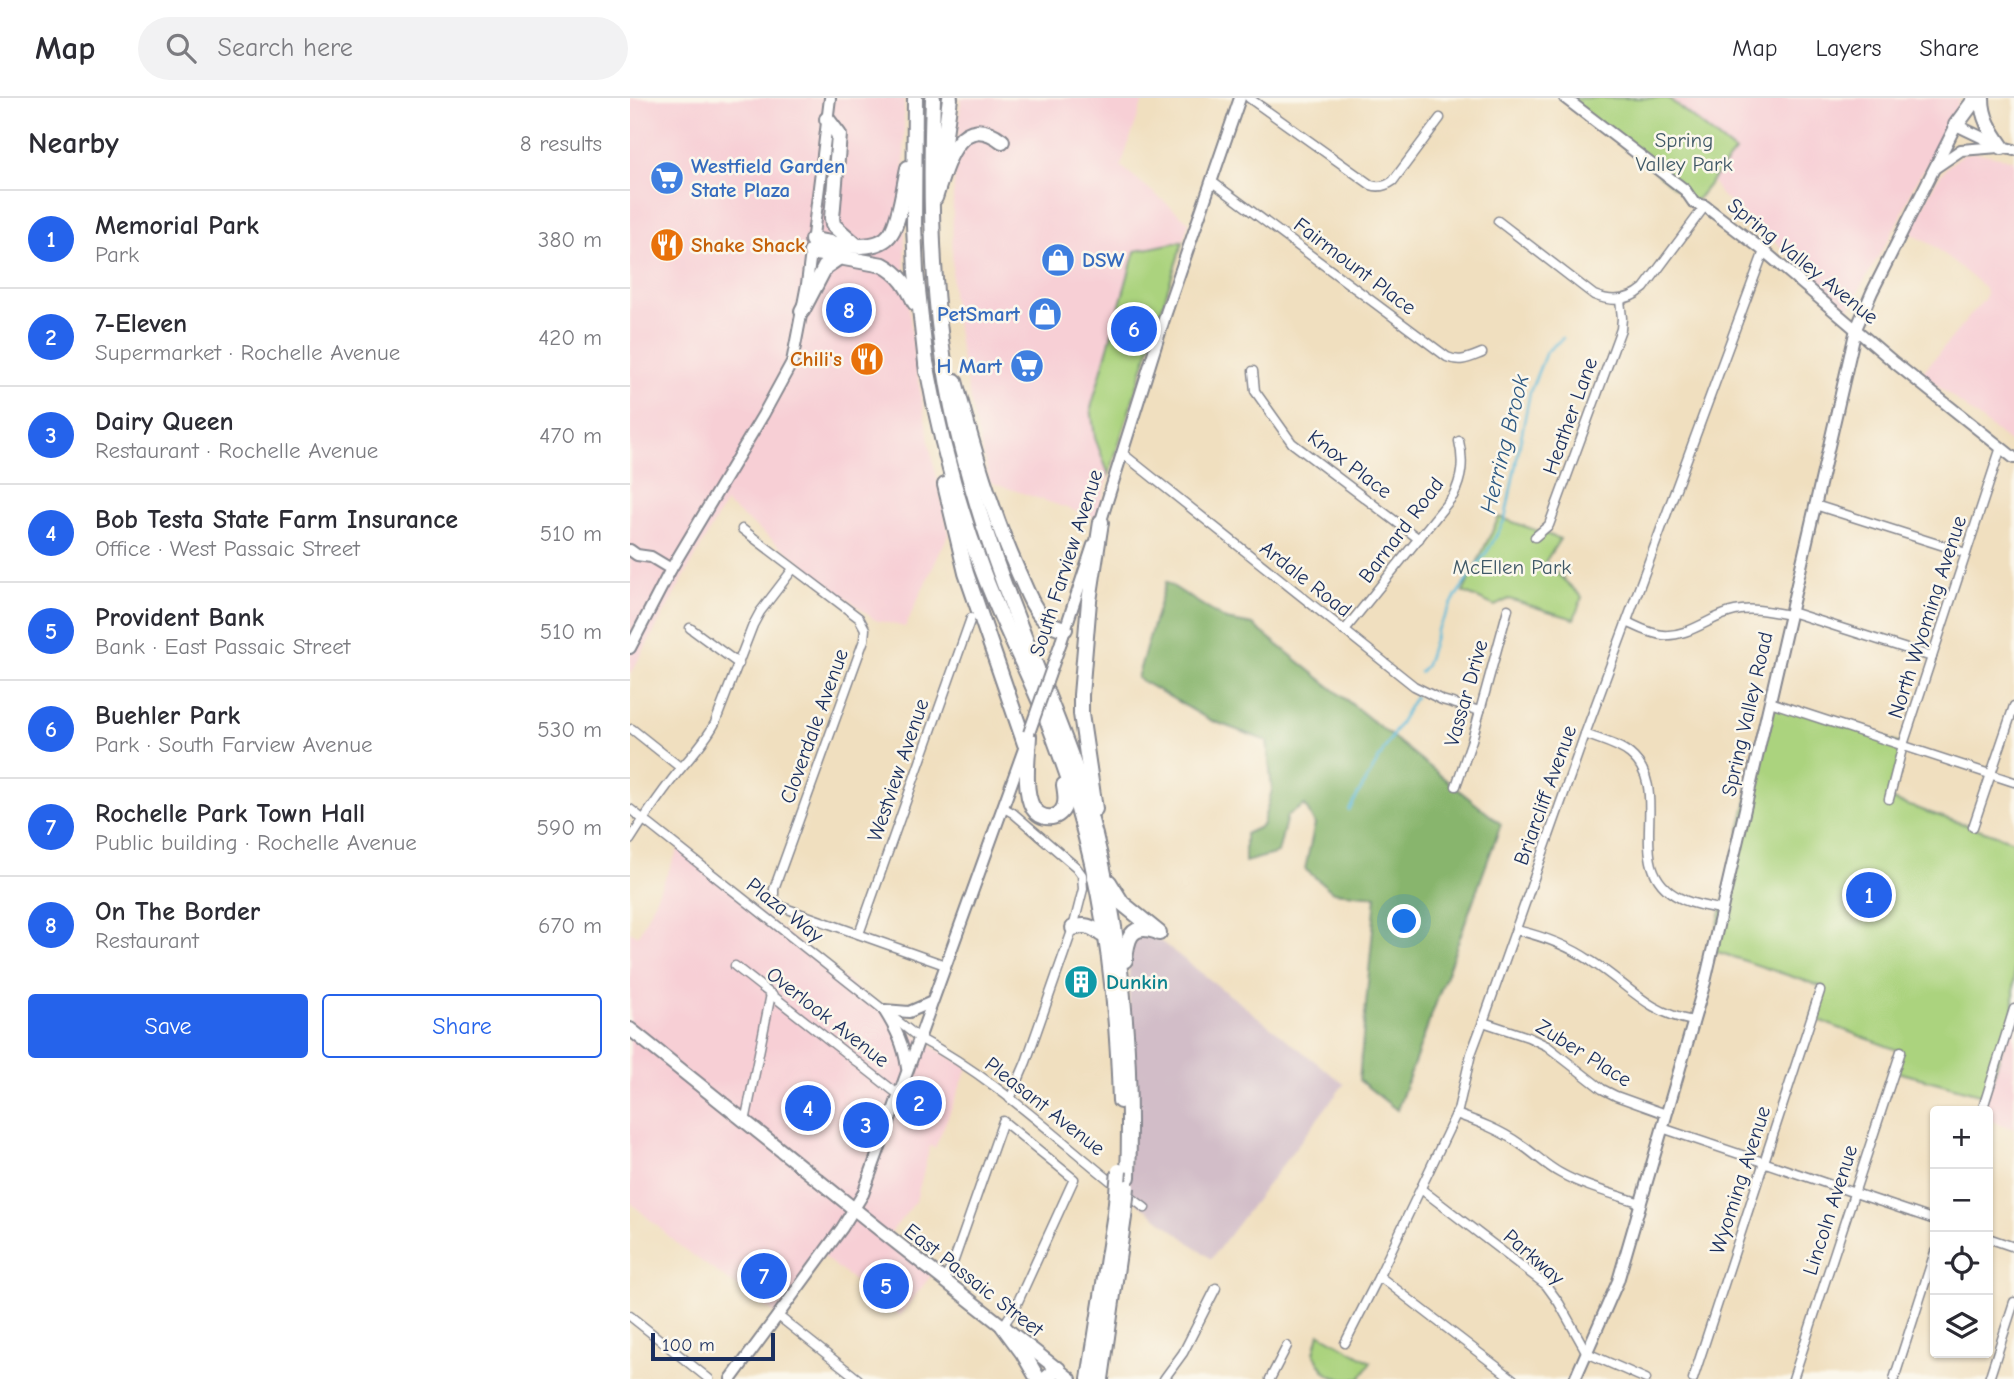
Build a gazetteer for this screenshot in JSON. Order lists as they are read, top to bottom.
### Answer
{
  "streets": {
    "main road": ["East Passaic Street"],
    "street": [
      "Spring Valley Avenue",
      "Fairmount Place",
      "Heather Lane",
      "Knox Place",
      "Barnard Road",
      "South Farview Avenue",
      "Ardale Road",
      "North Wyoming Avenue",
      "Vassar Drive",
      "Spring Valley Road",
      "Cloverdale Avenue",
      "Westview Avenue",
      "Briarcliff Avenue",
      "Plaza Way",
      "Overlook Avenue",
      "Zuber Place",
      "Pleasant Avenue",
      "Wyoming Avenue",
      "Lincoln Avenue",
      "Parkway"
    ]
  },
  "crossings": [
    ["Spring Valley Avenue", "North Wyoming Avenue"],
    ["Spring Valley Avenue", "Spring Valley Road"],
    ["Spring Valley Avenue", "Briarcliff Avenue"],
    ["Fairmount Place", "South Farview Avenue"],
    ["Knox Place", "Barnard Road"],
    ["Barnard Road", "Ardale Road"],
    ["South Farview Avenue", "Ardale Road"],
    ["South Farview Avenue", "Plaza Way"],
    ["South Farview Avenue", "Overlook Avenue"],
    ["South Farview Avenue", "Pleasant Avenue"],
    ["South Farview Avenue", "East Passaic Street"],
    ["Ardale Road", "Vassar Drive"],
    ["Spring Valley Road", "Zuber Place"],
    ["Spring Valley Road", "Parkway"],
    ["Cloverdale Avenue", "Westview Avenue"],
    ["Briarcliff Avenue", "Zuber Place"],
    ["Briarcliff Avenue", "Parkway"],
    ["Plaza Way", "Pleasant Avenue"],
    ["Pleasant Avenue", "East Passaic Street"]
  ],
  "water": ["Herring Brook"],
  "parks": ["Spring Valley Park", "McEllen Park"],
  "places": {
    "supermarket": ["Westfield Garden State Plaza", "H Mart"],
    "restaurant": ["Shake Shack", "Chili's"],
    "shop": ["DSW", "PetSmart"],
    "building": ["Dunkin"]
  },
  "scale_bar": "100 m",
  "page": {
    "header": "Map",
    "search": "Search here",
    "nav": ["Map", "Layers", "Share"],
    "heading": ["Nearby", "8 results"],
    "list": [
      {
        "mark": "1",
        "name": "Memorial Park",
        "note": "Park",
        "value": "380 m"
      },
      {
        "mark": "2",
        "name": "7-Eleven",
        "note": "Supermarket · Rochelle Avenue",
        "value": "420 m"
      },
      {
        "mark": "3",
        "name": "Dairy Queen",
        "note": "Restaurant · Rochelle Avenue",
        "value": "470 m"
      },
      {
        "mark": "4",
        "name": "Bob Testa State Farm Insurance",
        "note": "Office · West Passaic Street",
        "value": "510 m"
      },
      {
        "mark": "5",
        "name": "Provident Bank",
        "note": "Bank · East Passaic Street",
        "value": "510 m"
      },
      {
        "mark": "6",
        "name": "Buehler Park",
        "note": "Park · South Farview Avenue",
        "value": "530 m"
      },
      {
        "mark": "7",
        "name": "Rochelle Park Town Hall",
        "note": "Public building · Rochelle Avenue",
        "value": "590 m"
      },
      {
        "mark": "8",
        "name": "On The Border",
        "note": "Restaurant",
        "value": "670 m"
      }
    ],
    "pins": [
      "8",
      "6",
      "1",
      "2",
      "4",
      "3",
      "7",
      "5"
    ],
    "buttons": ["Save", "Share"],
    "map_buttons": ["+", "−"],
    "scale": "100 m"
  }
}
